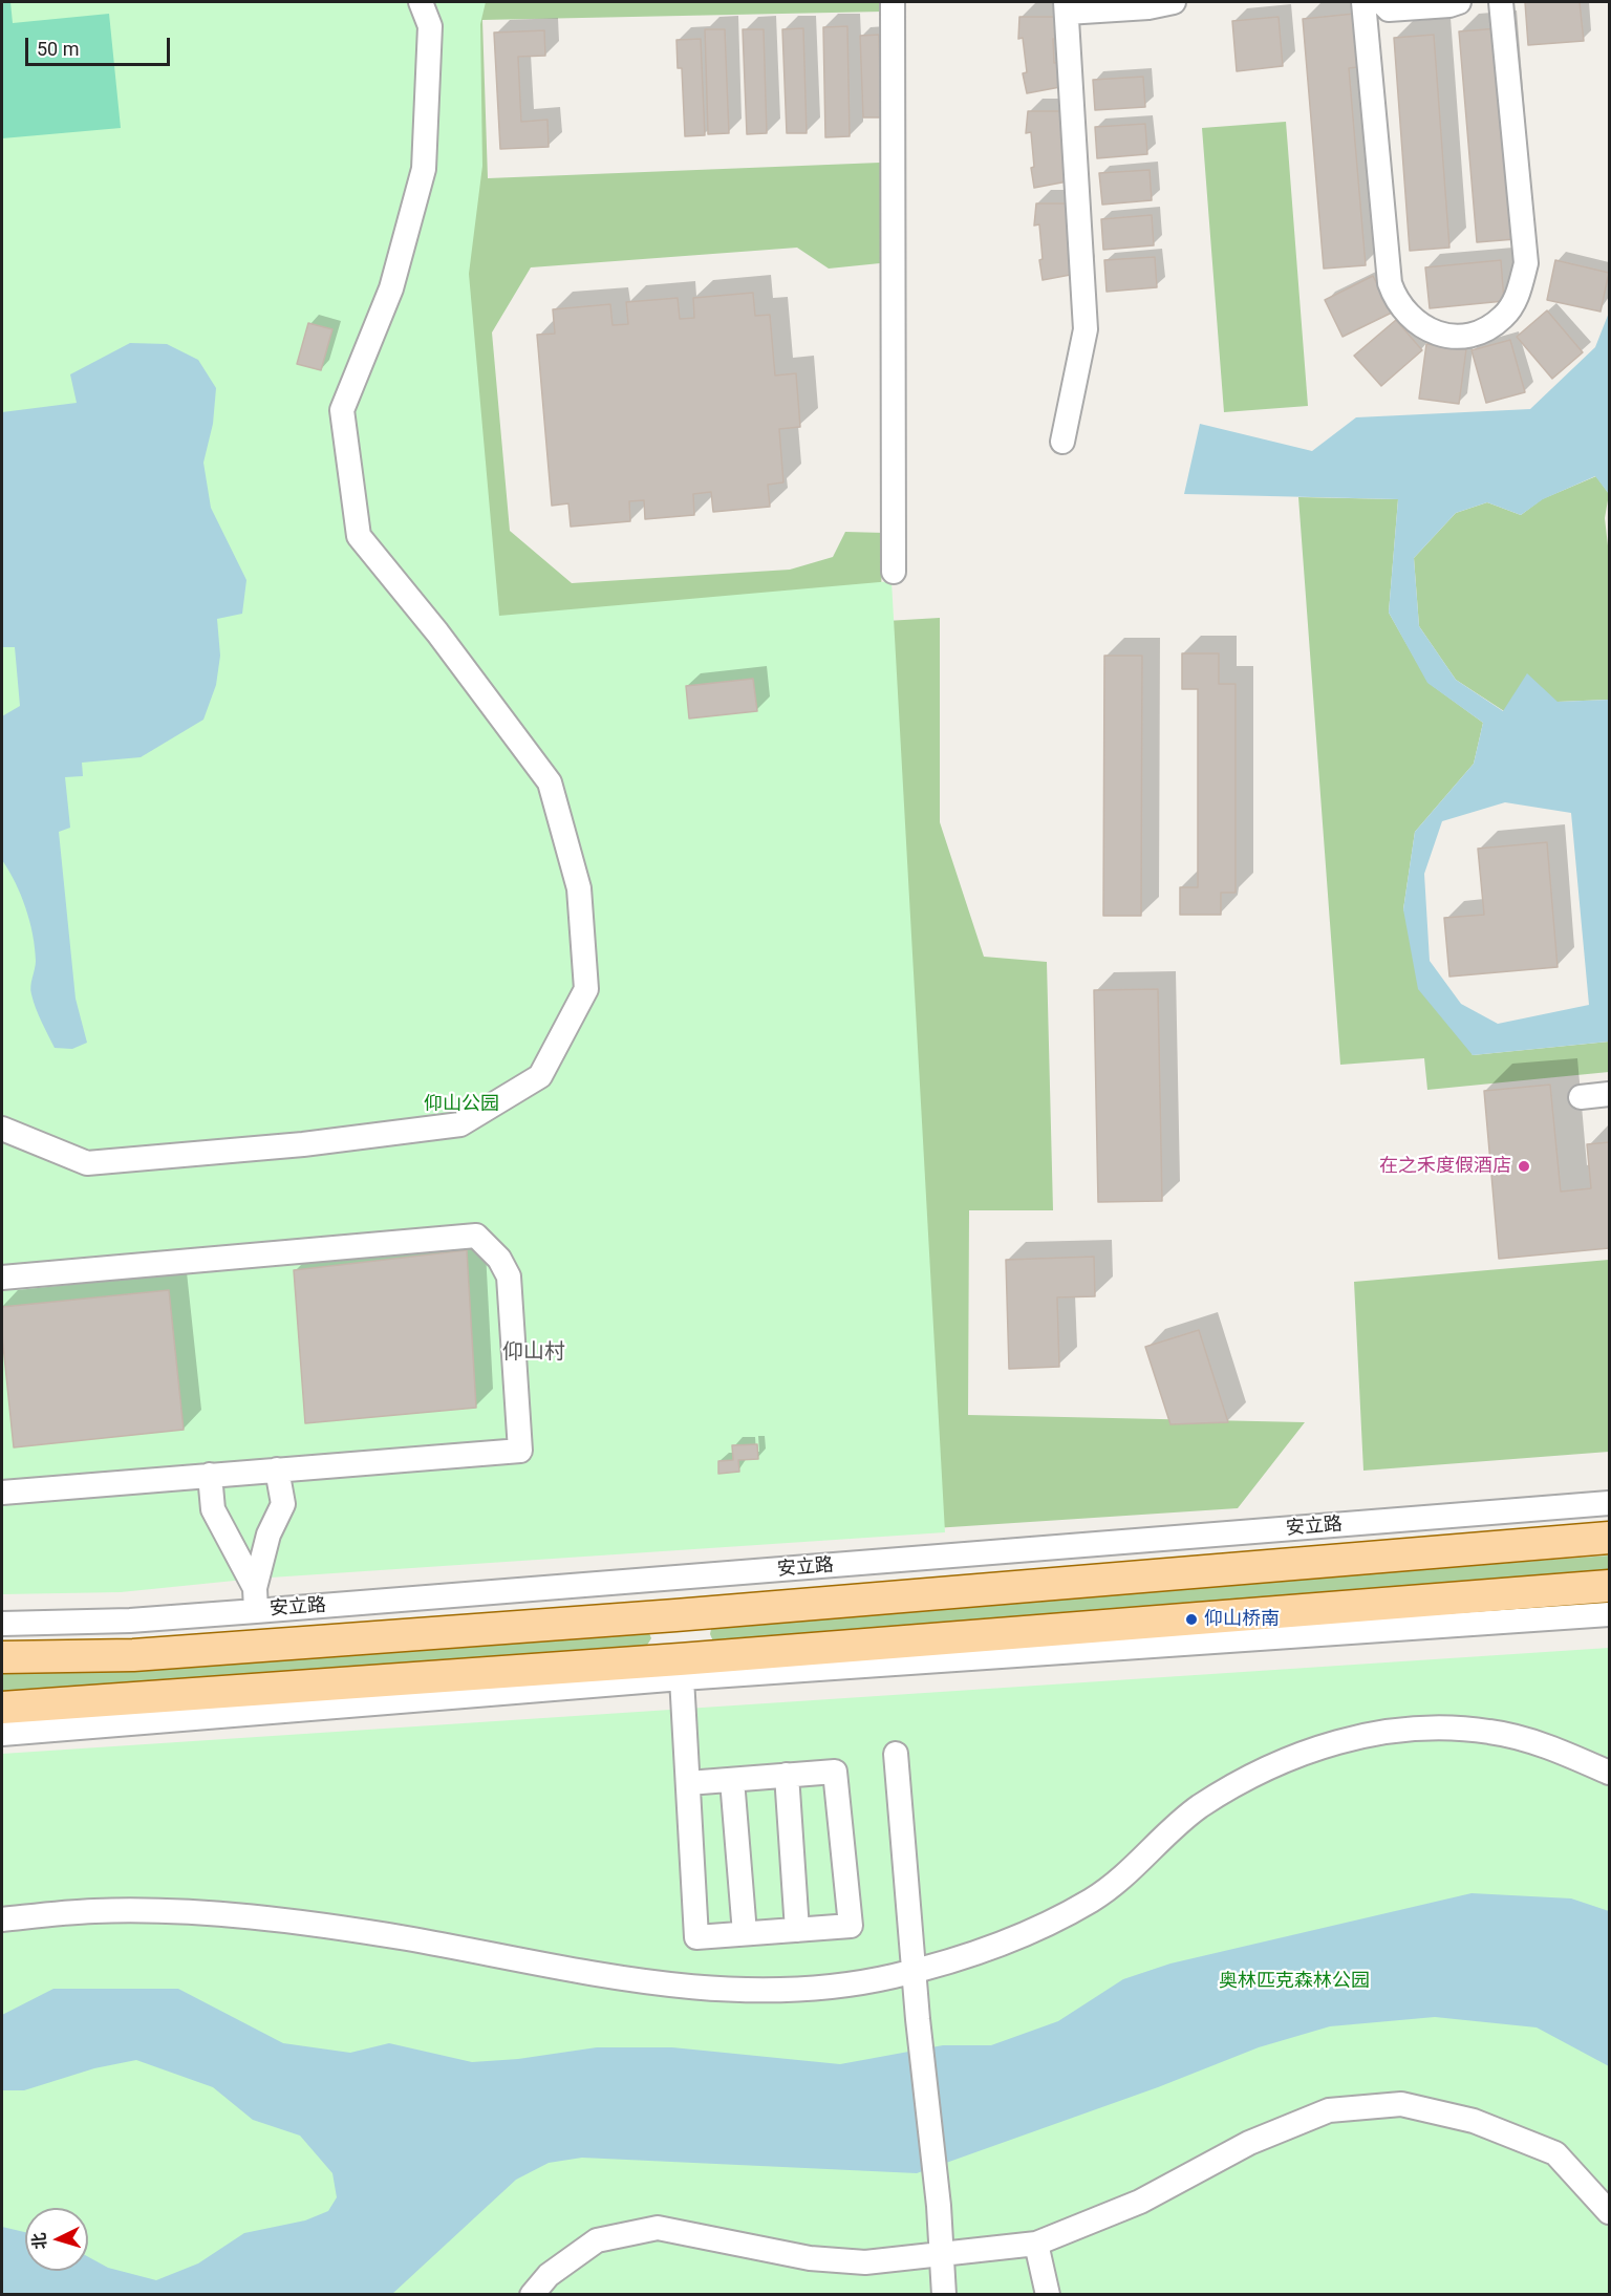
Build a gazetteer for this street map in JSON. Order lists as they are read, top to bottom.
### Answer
{
  "streets": {
    "main road": ["安立路"]
  },
  "districts": ["仰山村"],
  "parks": ["仰山公园", "奥林匹克森林公园"],
  "places": ["在之禾度假酒店", "仰山桥南"],
  "scale_bar": "50 m",
  "north": "left"
}
